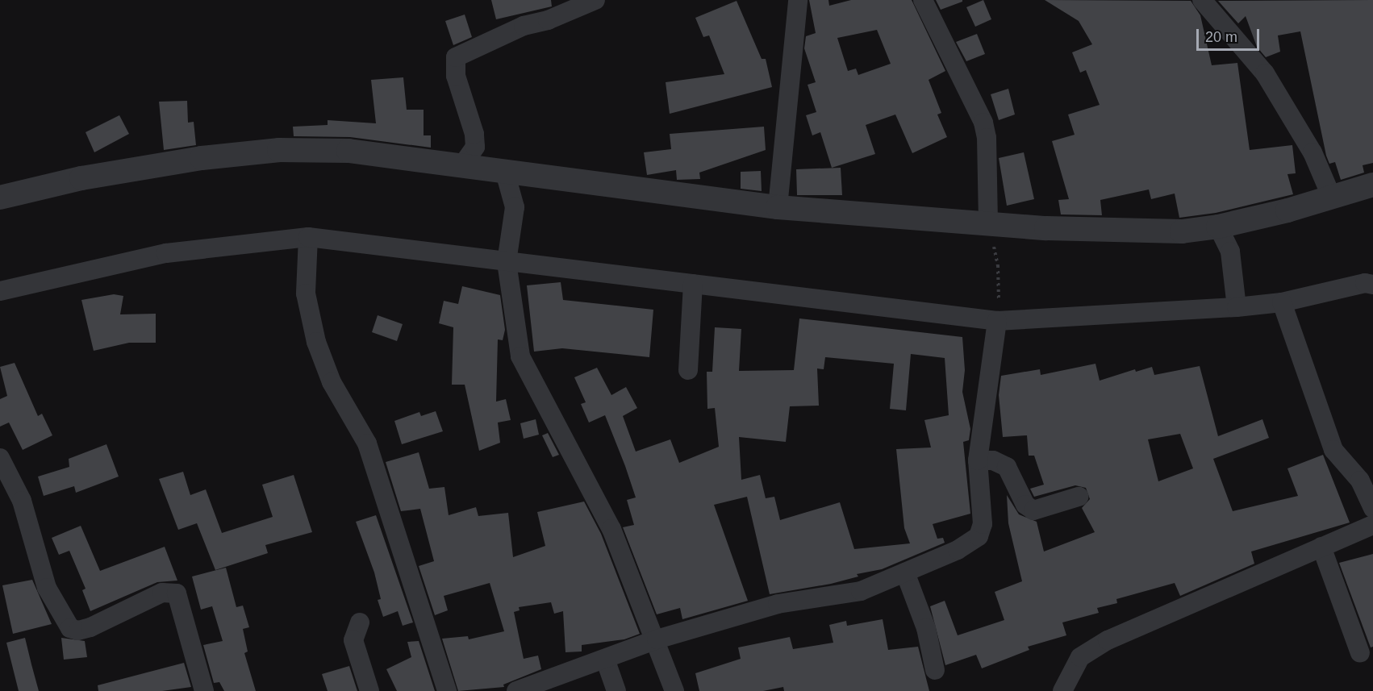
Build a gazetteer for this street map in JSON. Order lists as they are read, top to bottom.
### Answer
{
  "scale_bar": "20 m"
}
